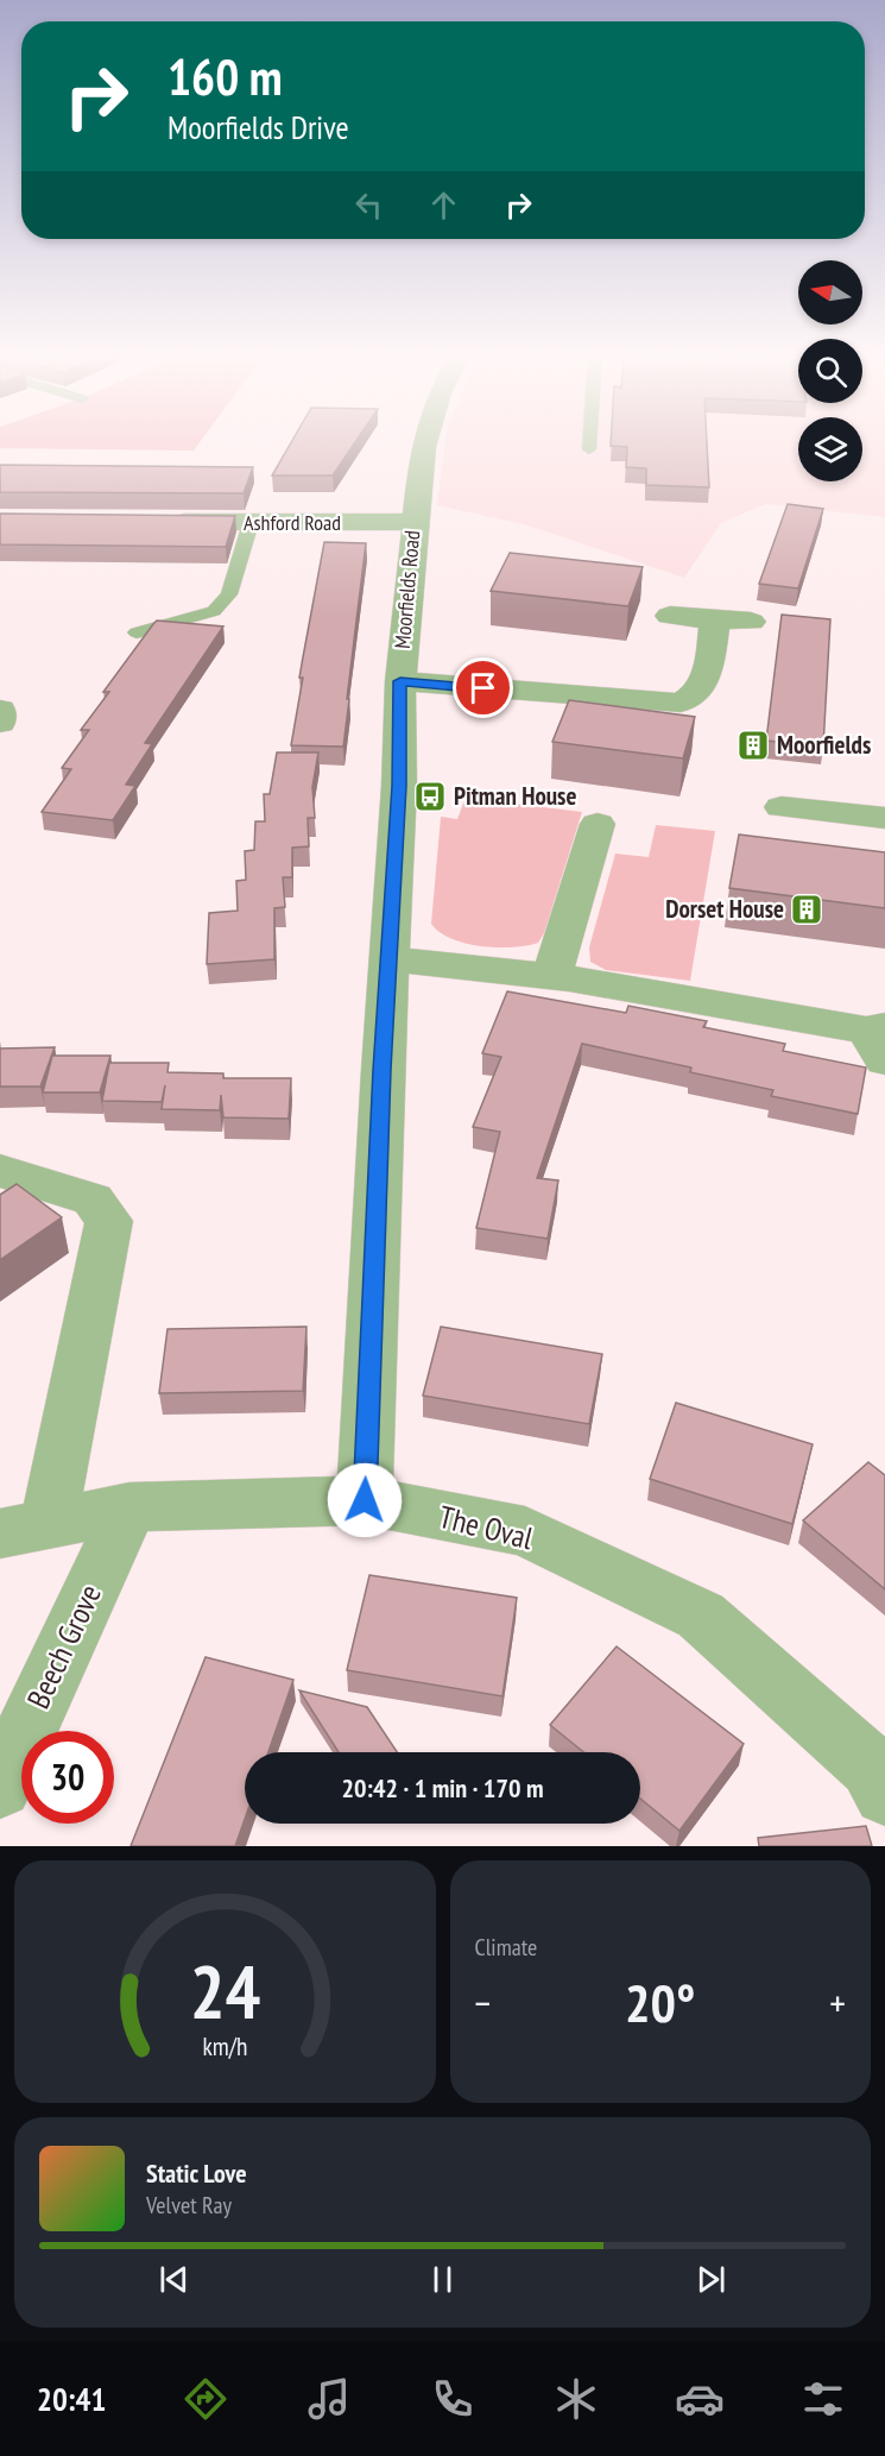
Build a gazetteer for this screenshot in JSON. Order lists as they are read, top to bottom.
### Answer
{
  "streets": {
    "street": [
      "Ashford Road",
      "Moorfields Road",
      "The Oval",
      "Beech Grove"
    ]
  },
  "crossings": [
    ["Ashford Road", "Moorfields Road"],
    ["Moorfields Road", "The Oval"],
    ["The Oval", "Beech Grove"]
  ],
  "places": {
    "building": ["Moorfields", "Dorset House"],
    "bus stop": ["Pitman House"]
  },
  "north": "left",
  "page": {
    "turn": ["160 m", "Moorfields Drive"],
    "limit": "30",
    "trip": "20:42 · 1 min · 170 m",
    "tile": "Climate",
    "heat": ["−", "20°", "+"],
    "song": ["Static Love", "Velvet Ray"],
    "tabs": "20:41",
    "gauge": ["24", "km/h"]
  }
}
